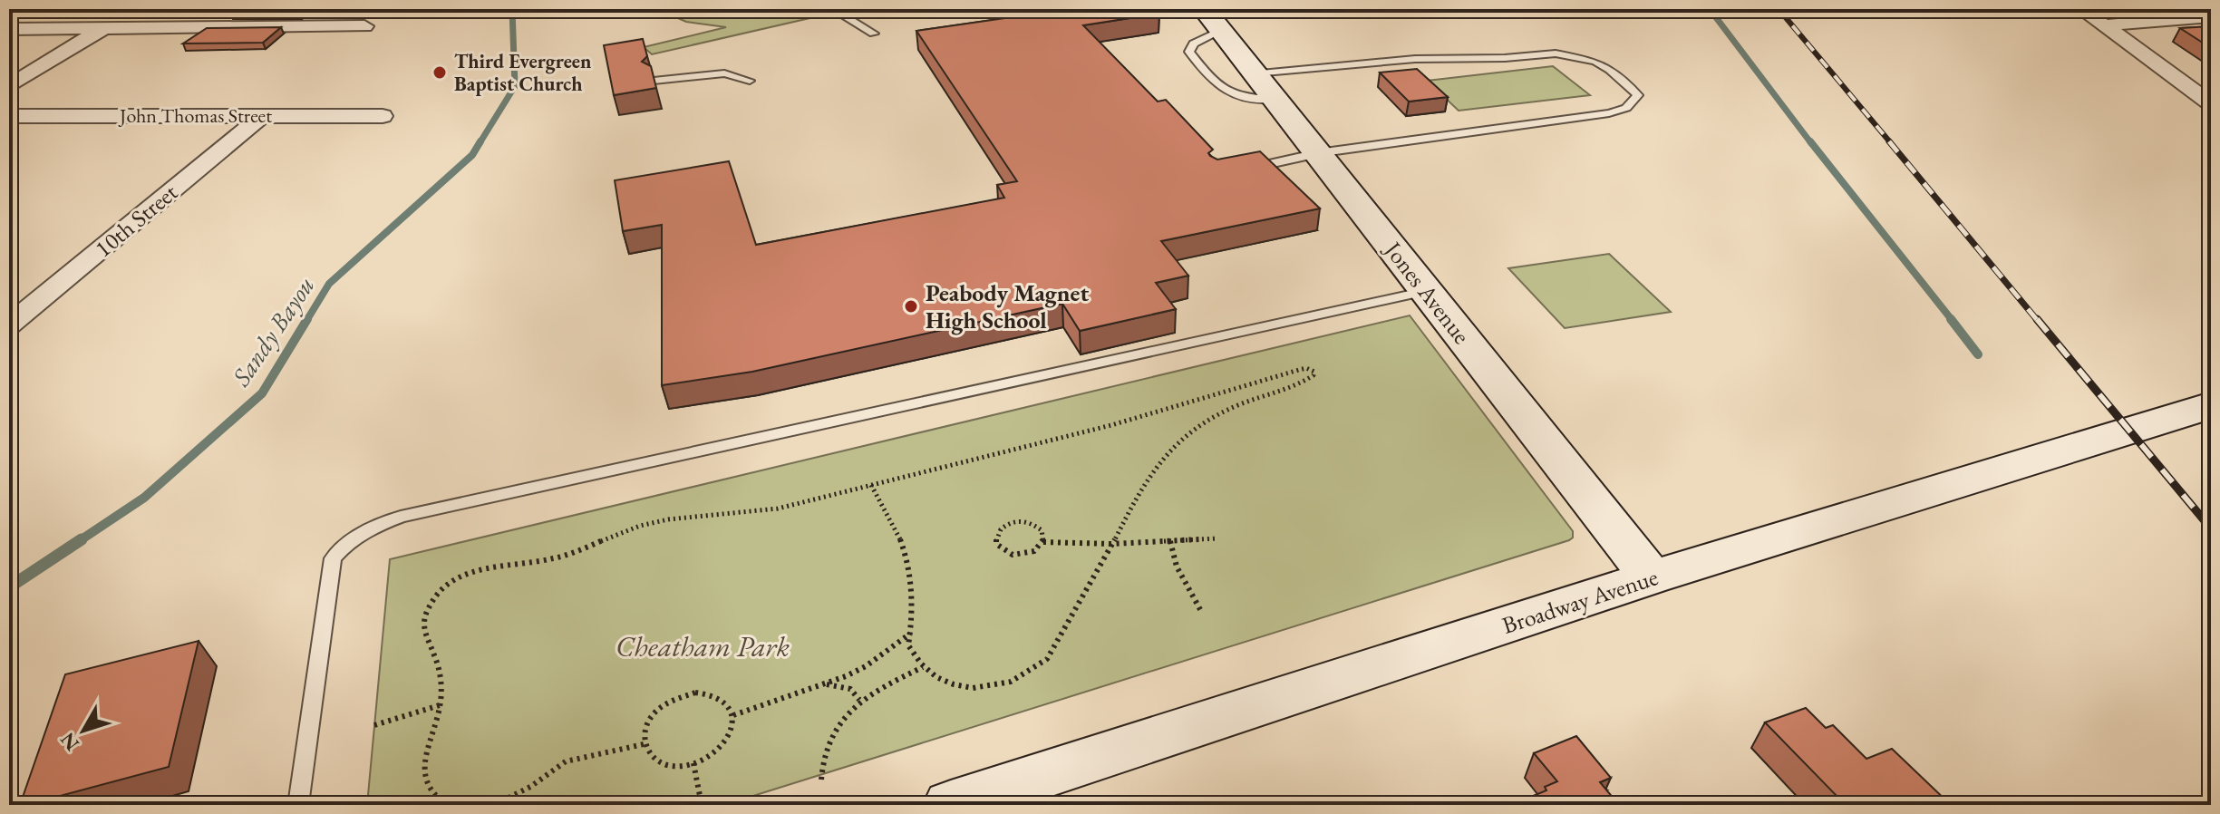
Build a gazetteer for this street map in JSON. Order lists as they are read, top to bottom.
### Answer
{
  "streets": {
    "main road": ["Jones Avenue", "Broadway Avenue"],
    "street": ["John Thomas Street", "10th Street"]
  },
  "crossings": [
    ["John Thomas Street", "10th Street"],
    ["Jones Avenue", "Broadway Avenue"]
  ],
  "water": ["Sandy Bayou"],
  "parks": ["Cheatham Park"],
  "places": ["Third Evergreen Baptist Church", "Peabody Magnet High School"],
  "north": "bottom left"
}
